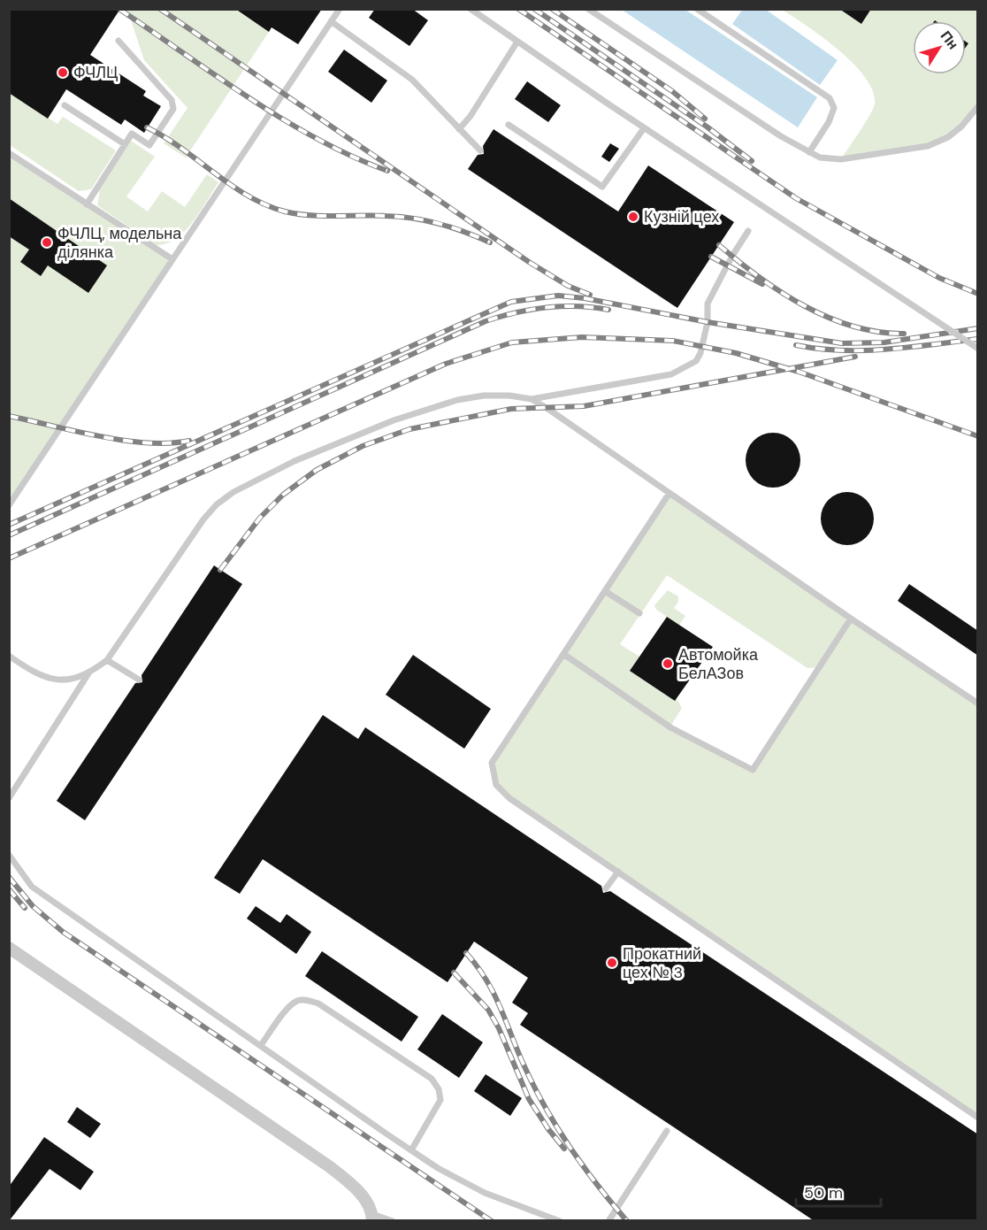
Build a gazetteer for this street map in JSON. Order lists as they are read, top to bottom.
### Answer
{
  "places": [
    "ФЧЛЦ",
    "Кузній цех",
    "ФЧЛЦ, модельна ділянка",
    "Автомойка БелАЗов",
    "Прокатний цех № 3"
  ],
  "scale_bar": "50 m",
  "north": "top right"
}
